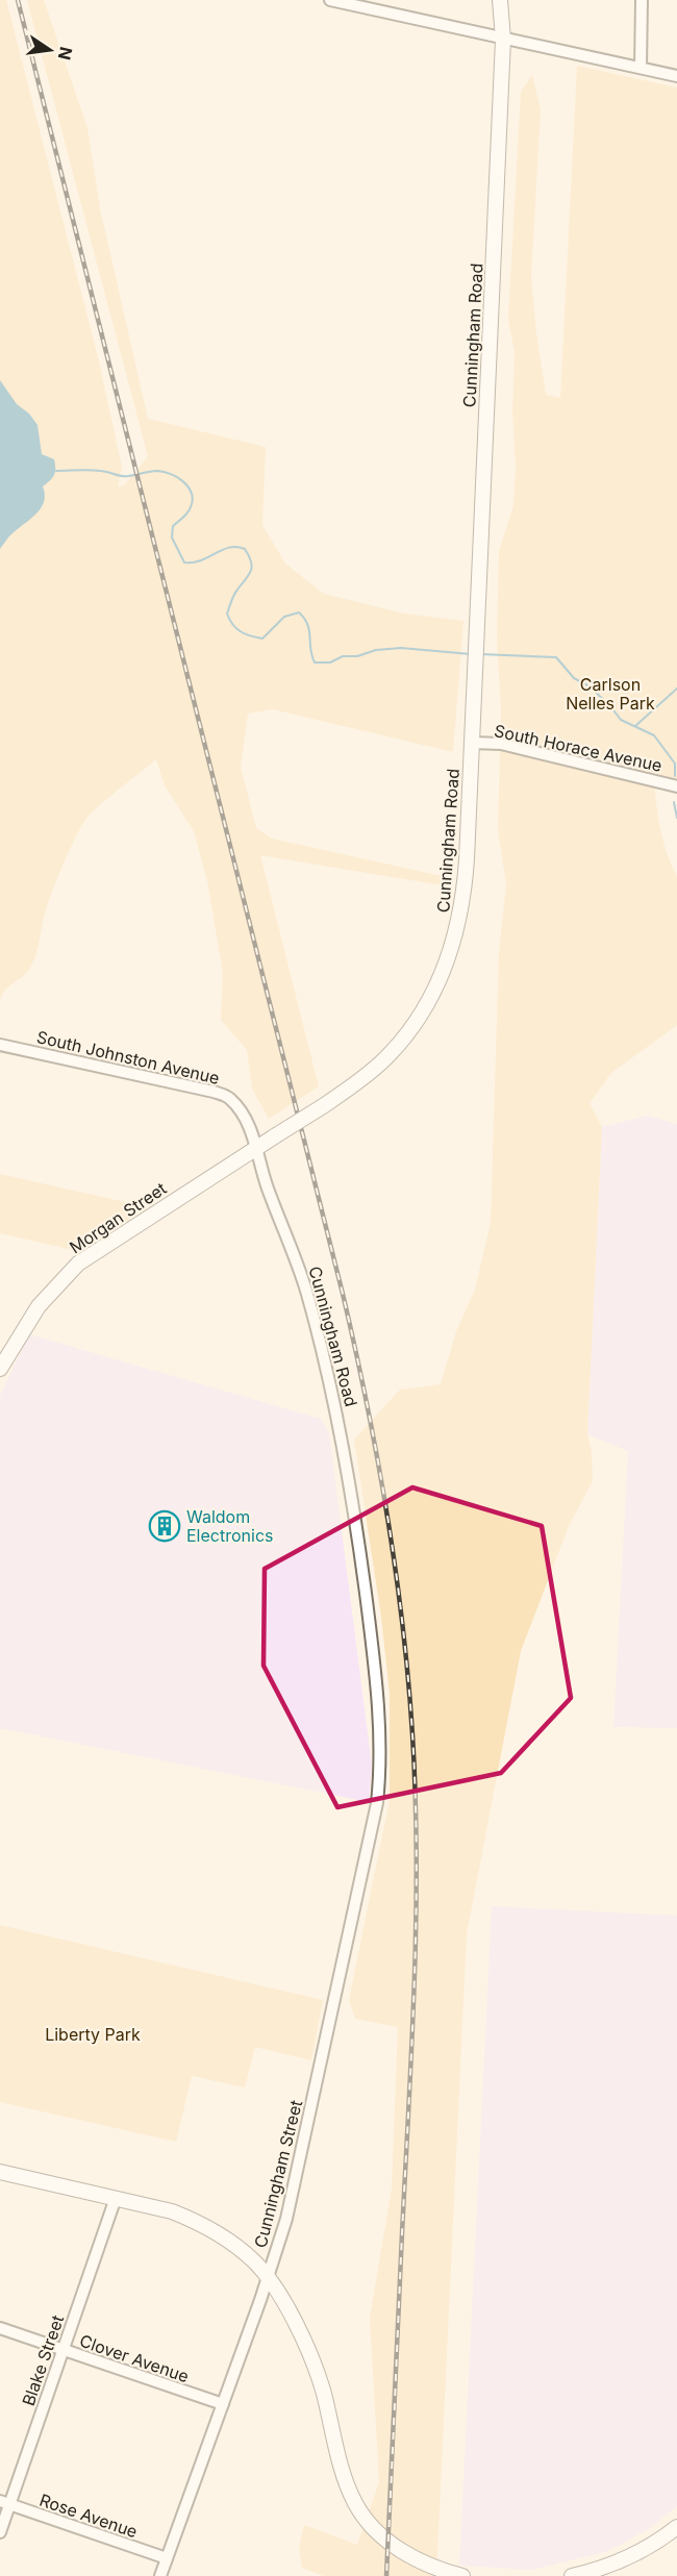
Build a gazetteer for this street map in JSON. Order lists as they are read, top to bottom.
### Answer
{
  "streets": {
    "main road": ["Cunningham Road", "Morgan Street"],
    "street": [
      "South Horace Avenue",
      "South Johnston Avenue",
      "Cunningham Street",
      "Clover Avenue",
      "Blake Street",
      "Rose Avenue"
    ]
  },
  "crossings": [
    ["Cunningham Road", "South Horace Avenue"],
    ["Cunningham Road", "South Johnston Avenue"],
    ["Cunningham Road", "Morgan Street"],
    ["Cunningham Road", "Cunningham Street"],
    ["South Johnston Avenue", "Morgan Street"],
    ["Cunningham Street", "Clover Avenue"],
    ["Cunningham Street", "Rose Avenue"],
    ["Clover Avenue", "Blake Street"],
    ["Blake Street", "Rose Avenue"]
  ],
  "parks": ["Carlson Nelles Park", "Liberty Park"],
  "places": {
    "building": ["Waldom Electronics"]
  },
  "north": "right"
}
